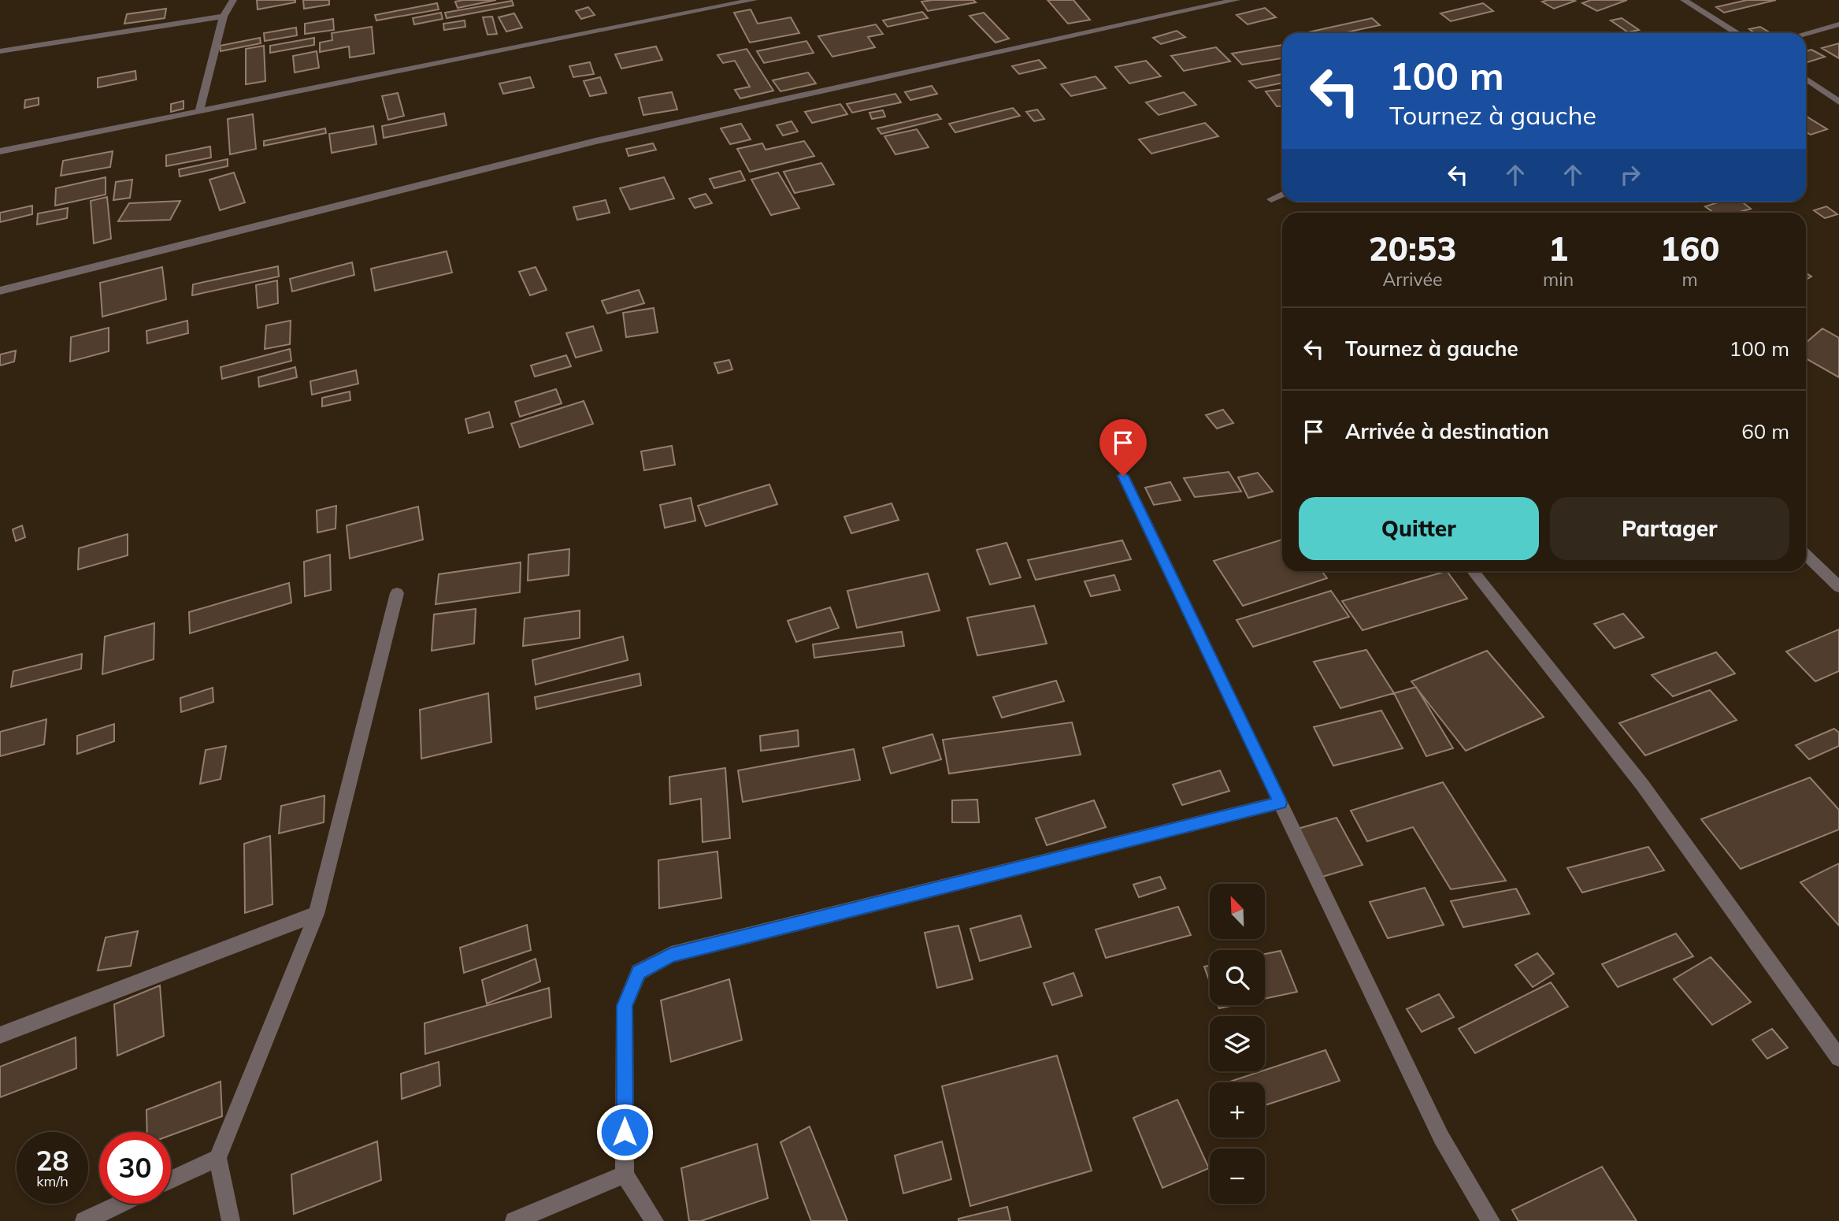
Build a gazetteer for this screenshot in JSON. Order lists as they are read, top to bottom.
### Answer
{
  "north": "top left",
  "page": {
    "turn": ["100 m", "Tournez à gauche"],
    "eta": [
      "20:53",
      "Arrivée",
      "1",
      "min",
      "160",
      "m"
    ],
    "list": [
      {
        "name": "Tournez à gauche",
        "value": "100 m"
      },
      {
        "name": "Arrivée à destination",
        "value": "60 m"
      }
    ],
    "buttons": ["Quitter", "Partager"],
    "map_buttons": ["+", "−"],
    "speed": "28 km/h",
    "limit": "30"
  }
}
